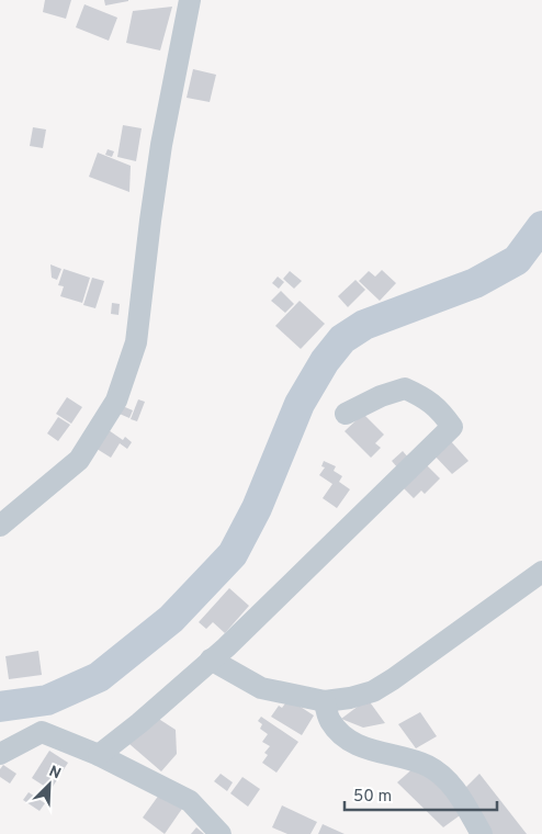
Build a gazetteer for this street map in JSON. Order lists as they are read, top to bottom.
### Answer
{
  "scale_bar": "50 m",
  "north": "top right"
}
